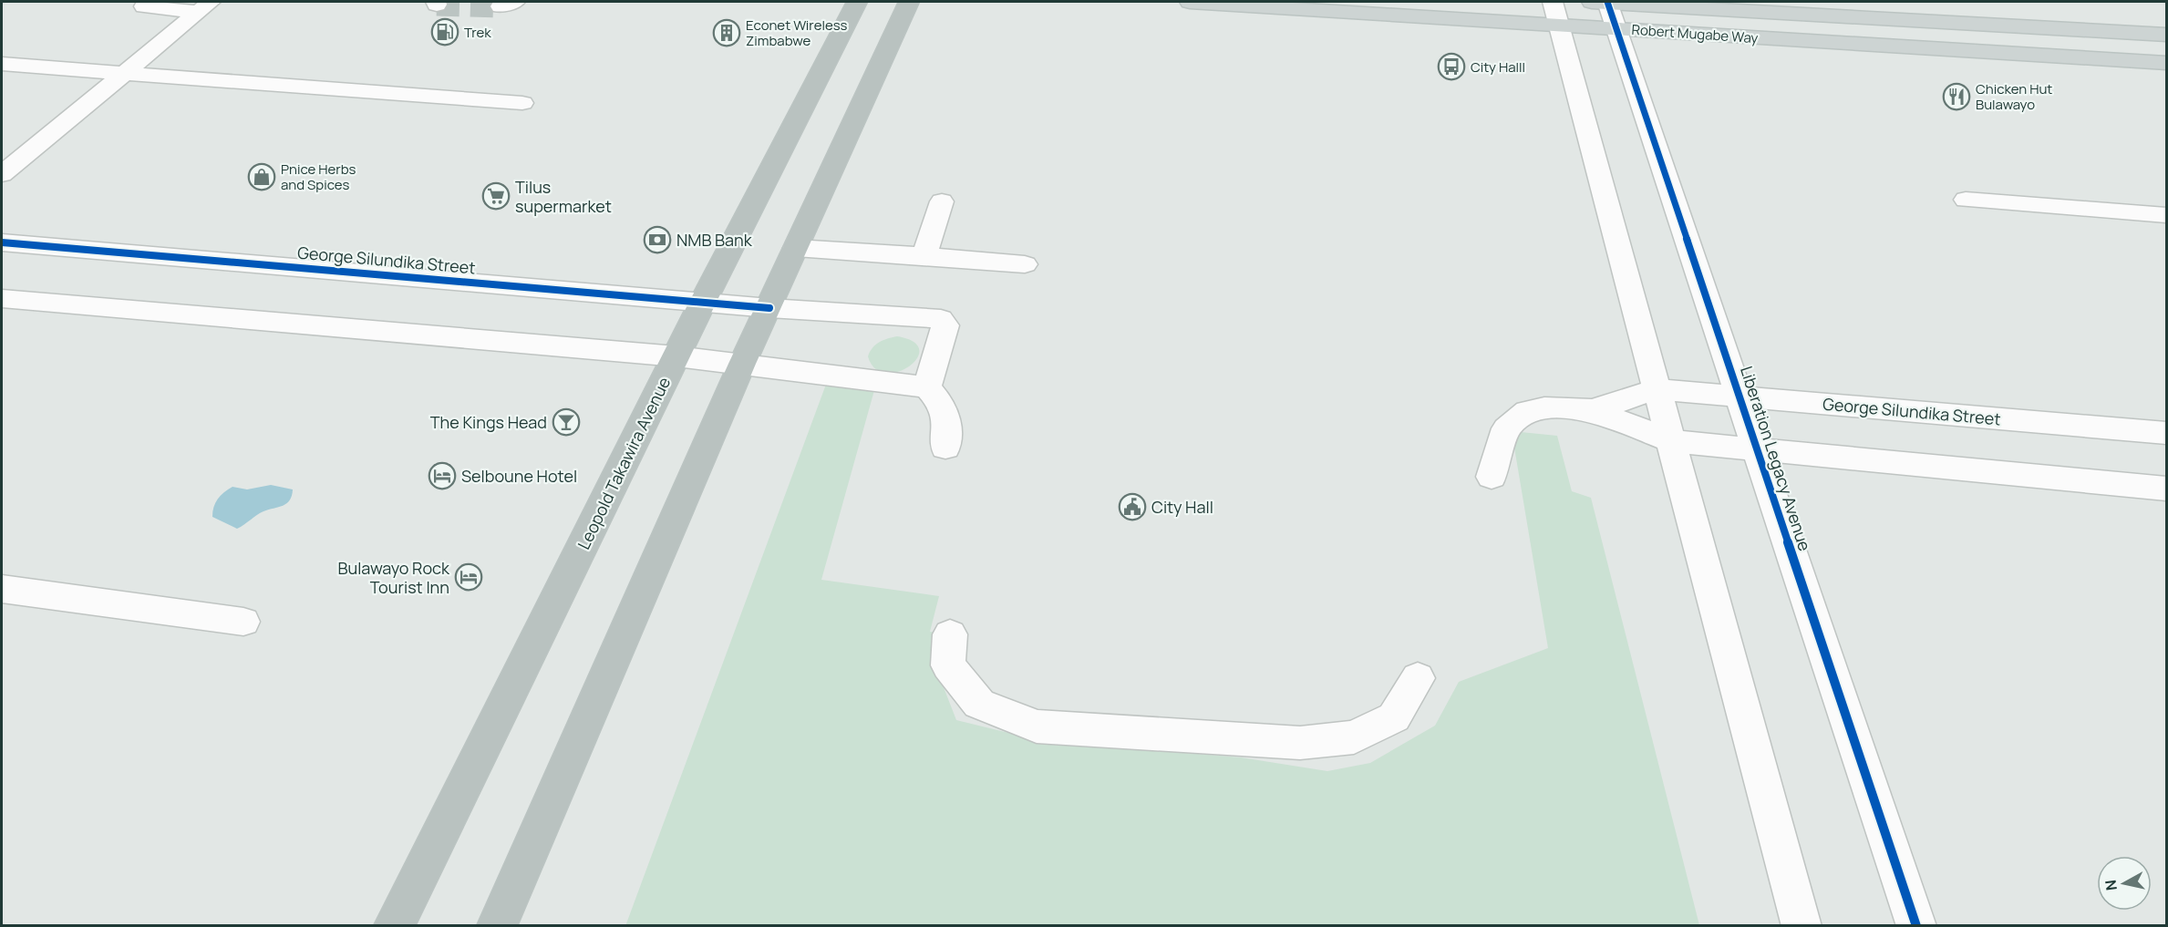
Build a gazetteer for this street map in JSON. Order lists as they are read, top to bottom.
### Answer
{
  "streets": {
    "highway": ["Leopold Takawira Avenue"],
    "main road": ["Robert Mugabe Way"],
    "street": ["George Silundika Street", "Liberation Legacy Avenue"]
  },
  "crossings": [
    ["Robert Mugabe Way", "Liberation Legacy Avenue"],
    ["George Silundika Street", "Liberation Legacy Avenue"],
    ["George Silundika Street", "Leopold Takawira Avenue"]
  ],
  "places": {
    "fuel station": ["Trek"],
    "building": ["Econet Wireless Zimbabwe"],
    "bus stop": ["City Halll"],
    "restaurant": ["Chicken Hut Bulawayo"],
    "shop": ["Pnice Herbs and Spices"],
    "supermarket": ["Tilus supermarket"],
    "bank": ["NMB Bank"],
    "bar": ["The Kings Head"],
    "hotel": ["Selboune Hotel", "Bulawayo Rock Tourist Inn"],
    "public building": ["City Hall"]
  },
  "north": "left"
}
